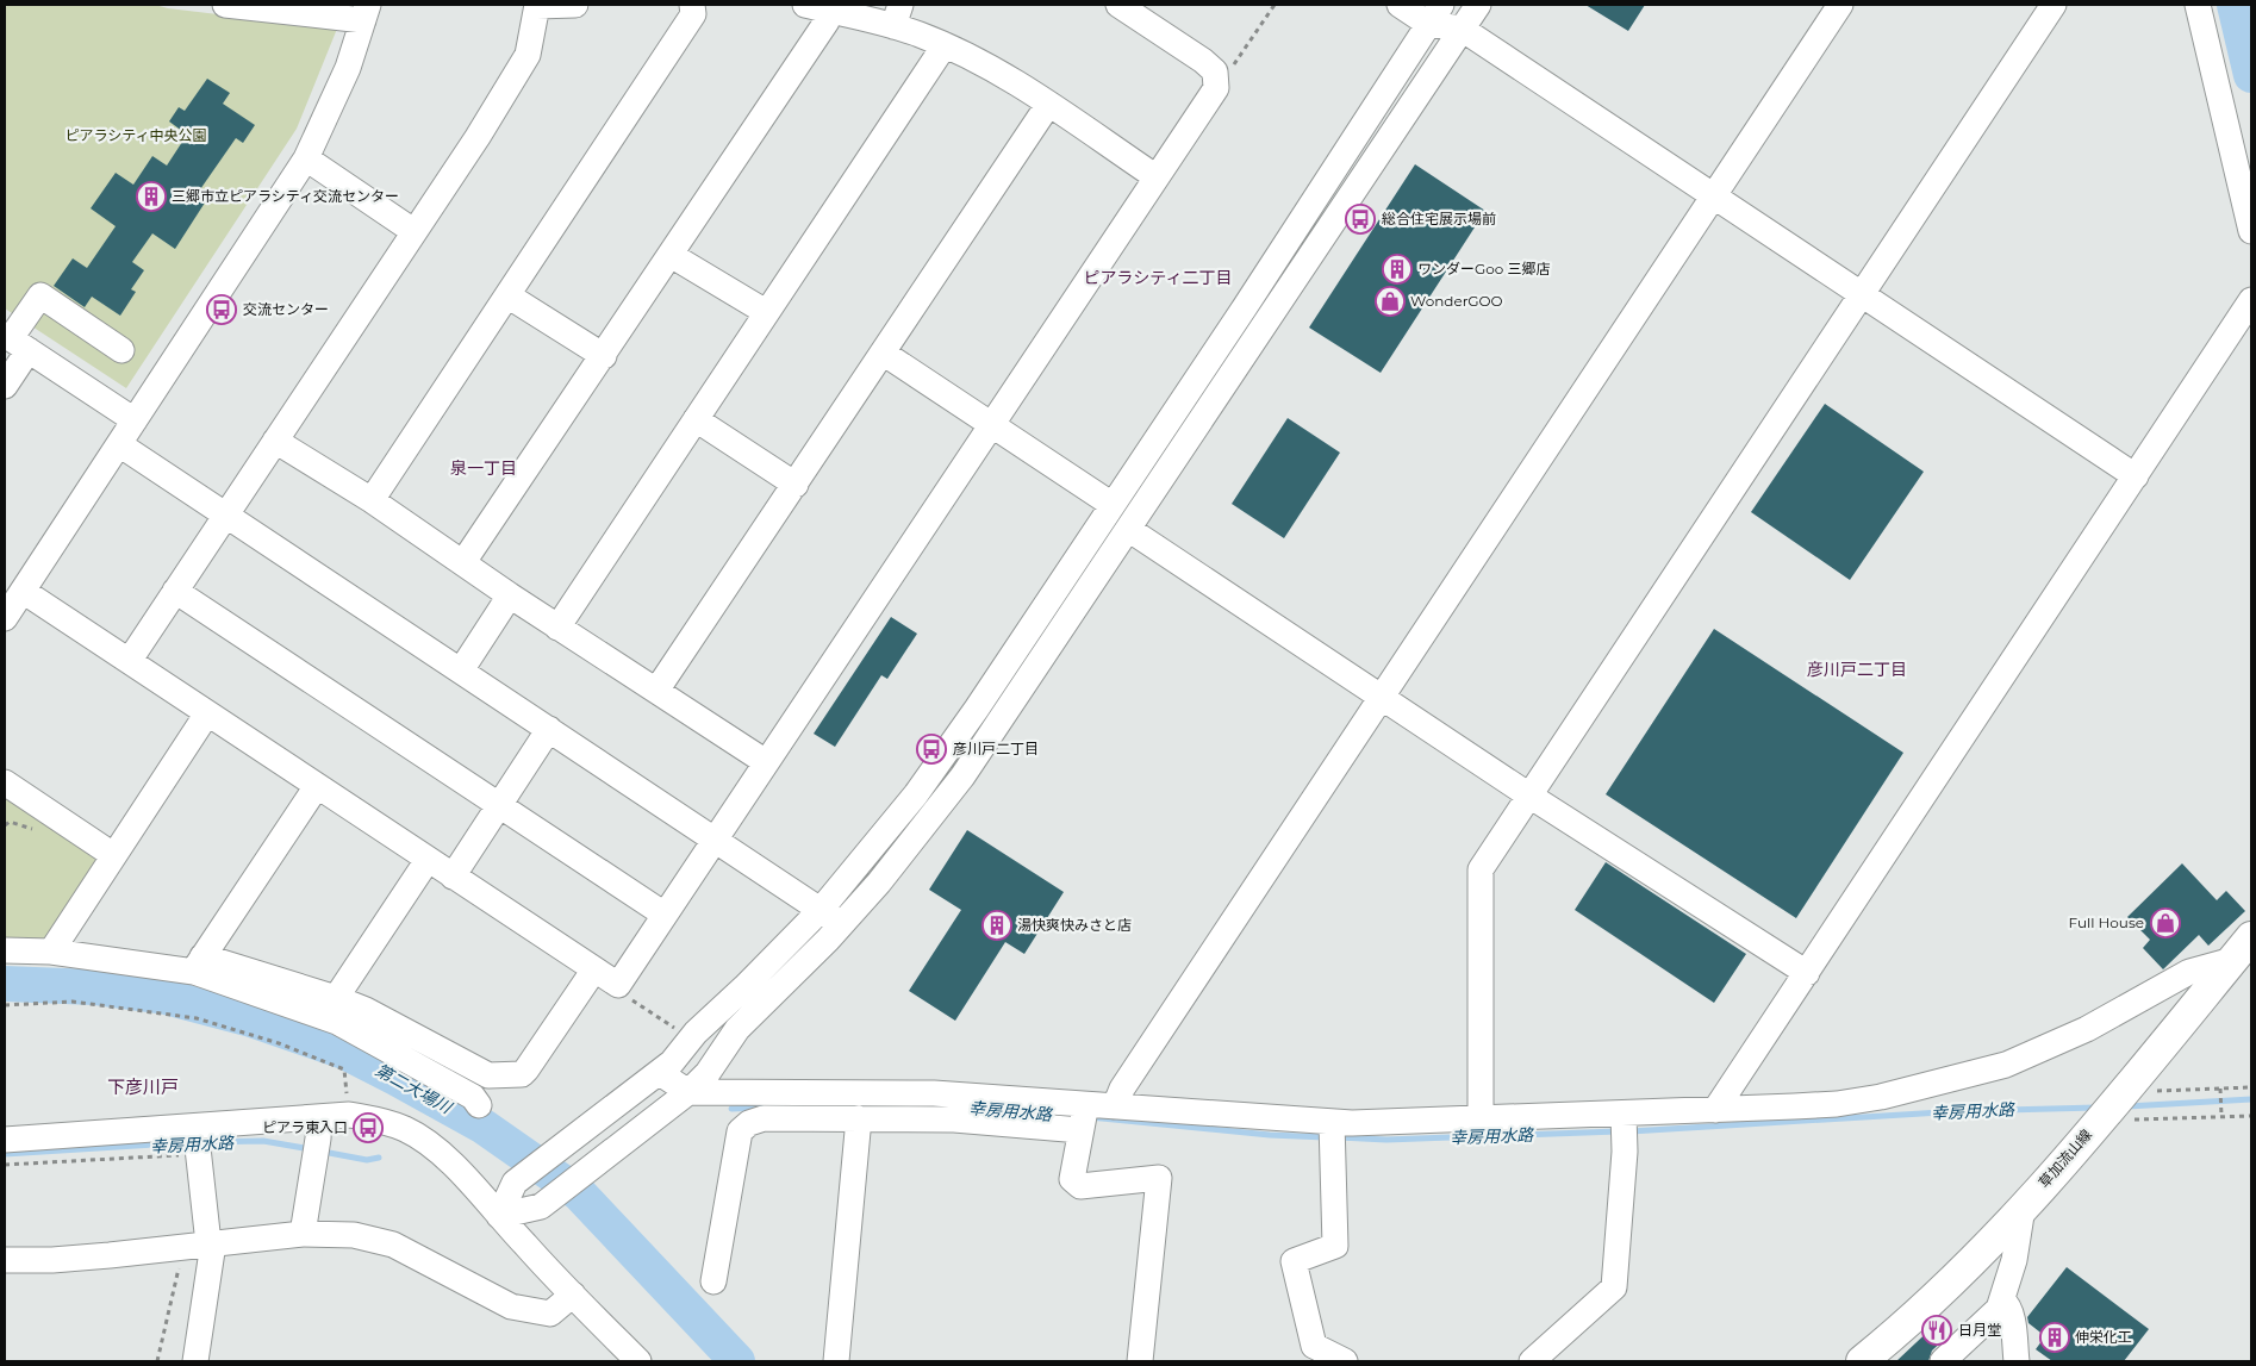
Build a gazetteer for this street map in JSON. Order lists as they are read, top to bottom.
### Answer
{
  "streets": {
    "main road": ["草加流山線"]
  },
  "districts": [
    "ピアラシティ二丁目",
    "泉一丁目",
    "彦川戸二丁目",
    "下彦川戸"
  ],
  "water": ["第二大場川", "幸房用水路"],
  "parks": ["ピアラシティ中央公園"],
  "places": {
    "building": [
      "三郷市立ピアラシティ交流センター",
      "ワンダーGoo 三郷店",
      "湯快爽快みさと店",
      "伸栄化工"
    ],
    "bus stop": [
      "総合住宅展示場前",
      "交流センター",
      "彦川戸二丁目",
      "ピアラ東入口"
    ],
    "shop": ["WonderGOO", "Full House"],
    "restaurant": ["日月堂"]
  }
}
